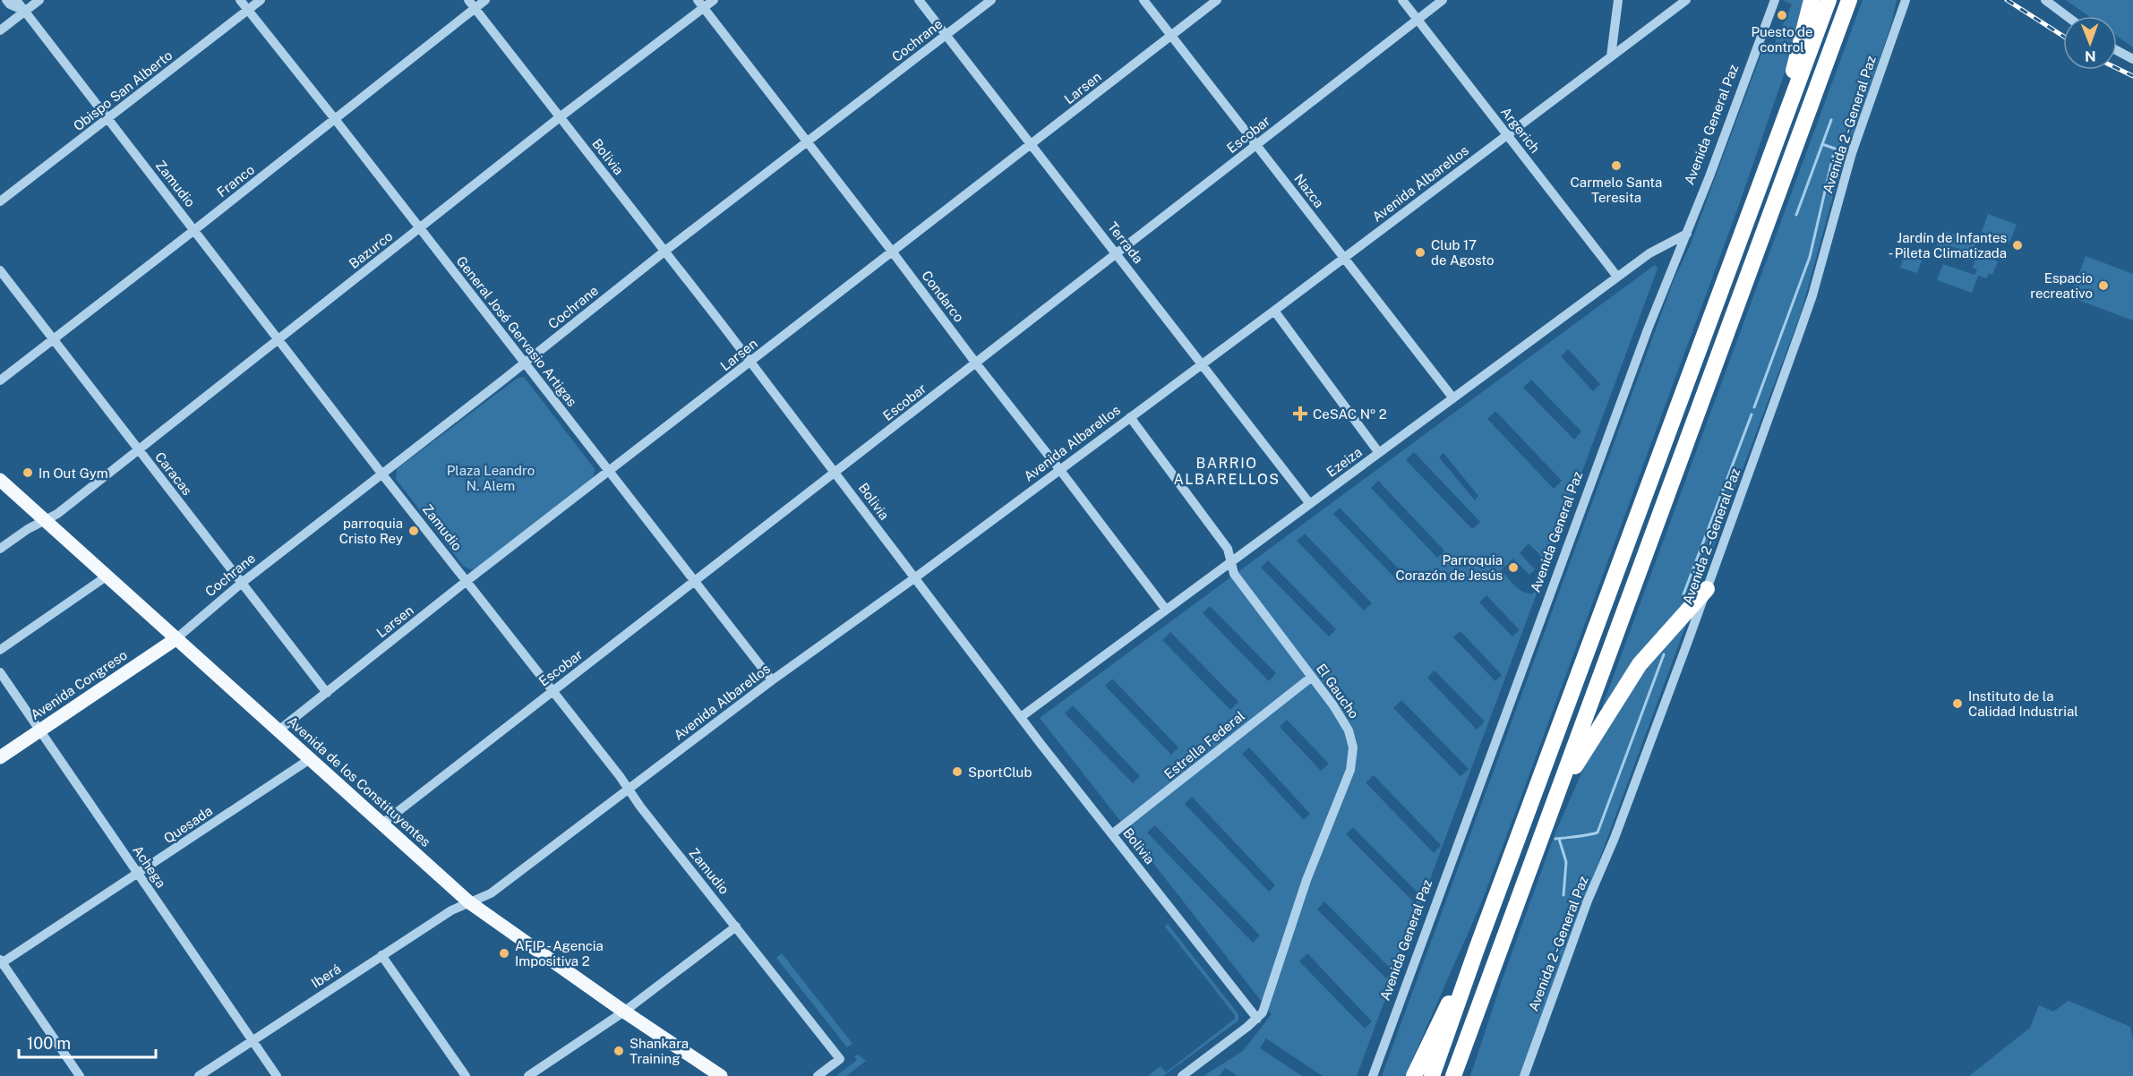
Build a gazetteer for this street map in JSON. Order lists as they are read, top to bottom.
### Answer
{
  "streets": {
    "main road": ["Avenida Congreso", "Avenida de los Constituyentes"],
    "street": [
      "Cochrane",
      "Larsen",
      "Obispo San Alberto",
      "Avenida General Paz",
      "Avenida 2 - General Paz",
      "Argerich",
      "Escobar",
      "Bolivia",
      "Franco",
      "Zamudio",
      "Avenida Albarellos",
      "Nazca",
      "Terrada",
      "Bazurco",
      "Condarco",
      "General José Gervasio Artigas",
      "Ezeiza",
      "Caracas",
      "El Gaucho",
      "Estrella Federal",
      "Quesada",
      "Achega",
      "Iberá"
    ]
  },
  "crossings": [
    ["Cochrane", "Bolivia"],
    ["Cochrane", "Zamudio"],
    ["Cochrane", "Terrada"],
    ["Cochrane", "Condarco"],
    ["Cochrane", "General José Gervasio Artigas"],
    ["Cochrane", "Caracas"],
    ["Cochrane", "Avenida Congreso"],
    ["Cochrane", "Avenida de los Constituyentes"],
    ["Larsen", "Bolivia"],
    ["Larsen", "Zamudio"],
    ["Larsen", "Nazca"],
    ["Larsen", "Terrada"],
    ["Larsen", "Condarco"],
    ["Larsen", "General José Gervasio Artigas"],
    ["Larsen", "Caracas"],
    ["Larsen", "Avenida de los Constituyentes"],
    ["Obispo San Alberto", "Zamudio"],
    ["Obispo San Alberto", "General José Gervasio Artigas"],
    ["Avenida General Paz", "Ezeiza"],
    ["Argerich", "Escobar"],
    ["Argerich", "Avenida Albarellos"],
    ["Argerich", "Ezeiza"],
    ["Escobar", "Bolivia"],
    ["Escobar", "Zamudio"],
    ["Escobar", "Nazca"],
    ["Escobar", "Terrada"],
    ["Escobar", "Condarco"],
    ["Escobar", "General José Gervasio Artigas"],
    ["Escobar", "Avenida de los Constituyentes"],
    ["Bolivia", "Franco"],
    ["Bolivia", "Avenida Albarellos"],
    ["Bolivia", "Bazurco"],
    ["Bolivia", "Ezeiza"],
    ["Bolivia", "El Gaucho"],
    ["Bolivia", "Estrella Federal"],
    ["Franco", "Zamudio"],
    ["Franco", "General José Gervasio Artigas"],
    ["Franco", "Caracas"],
    ["Zamudio", "Avenida Albarellos"],
    ["Zamudio", "Bazurco"],
    ["Avenida Albarellos", "Nazca"],
    ["Avenida Albarellos", "Terrada"],
    ["Avenida Albarellos", "Condarco"],
    ["Avenida Albarellos", "General José Gervasio Artigas"],
    ["Avenida Albarellos", "El Gaucho"],
    ["Avenida Albarellos", "Avenida de los Constituyentes"],
    ["Avenida Albarellos", "Iberá"],
    ["Nazca", "Ezeiza"],
    ["Terrada", "Ezeiza"],
    ["Bazurco", "Condarco"],
    ["Bazurco", "General José Gervasio Artigas"],
    ["Bazurco", "Caracas"],
    ["Bazurco", "Avenida de los Constituyentes"],
    ["Condarco", "Ezeiza"],
    ["Ezeiza", "El Gaucho"],
    ["Avenida Congreso", "Avenida de los Constituyentes"],
    ["Avenida Congreso", "Achega"],
    ["El Gaucho", "Estrella Federal"],
    ["Avenida de los Constituyentes", "Quesada"],
    ["Avenida de los Constituyentes", "Iberá"],
    ["Quesada", "Achega"],
    ["Achega", "Iberá"]
  ],
  "districts": ["BARRIO ALBARELLOS"],
  "parks": ["Plaza Leandro N. Alem"],
  "places": {
    "other": [
      "Puesto de control",
      "Carmelo Santa Teresita",
      "Jardín de Infantes - Pileta Climatizada",
      "Club 17 de Agosto",
      "Espacio recreativo",
      "In Out Gym",
      "parroquia Cristo Rey",
      "Parroquia Corazón de Jesús",
      "Instituto de la Calidad Industrial",
      "SportClub",
      "AFIP - Agencia Impositiva 2",
      "Shankara Training"
    ],
    "health": ["CeSAC Nº 2"]
  },
  "scale_bar": "100 m",
  "north": "bottom"
}
